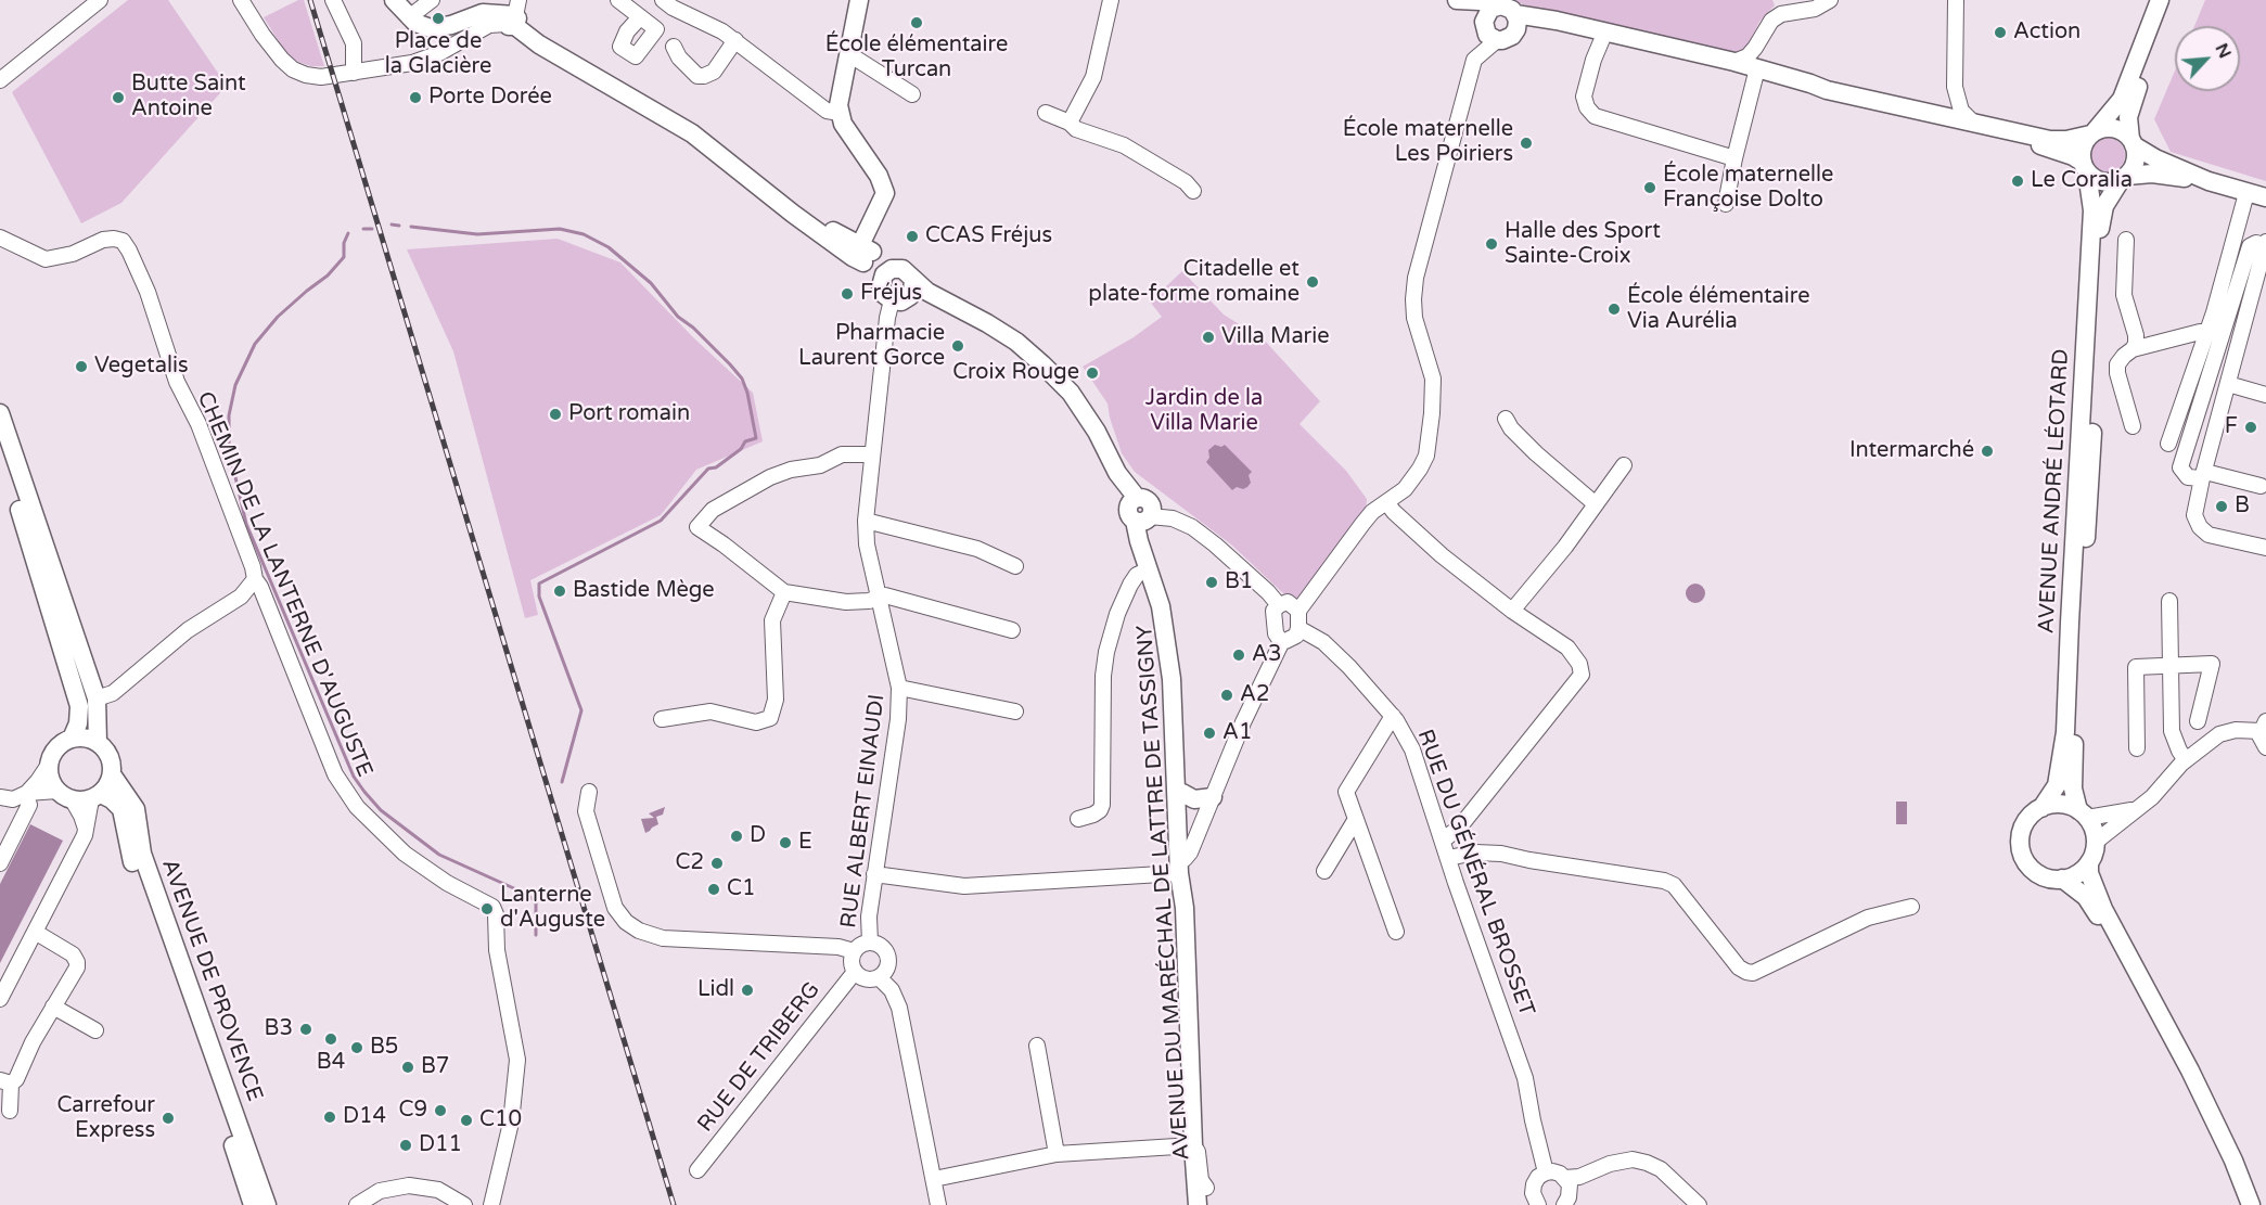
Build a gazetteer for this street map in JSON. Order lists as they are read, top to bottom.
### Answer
{
  "streets": {
    "main road": ["AVENUE ANDRÉ LÉOTARD", "AVENUE DU MARÉCHAL DE LATTRE DE TASSIGNY", "AVENUE DE PROVENCE"],
    "street": [
      "CHEMIN DE LA LANTERNE D'AUGUSTE",
      "RUE ALBERT EINAUDI",
      "RUE DU GÉNÉRAL BROSSET",
      "RUE DE TRIBERG"
    ]
  },
  "crossings": [
    ["RUE ALBERT EINAUDI", "RUE DE TRIBERG"]
  ],
  "parks": ["Jardin de la Villa Marie"],
  "places": [
    "Place de la Glacière",
    "École élémentaire Turcan",
    "Action",
    "Butte Saint Antoine",
    "Porte Dorée",
    "École maternelle Les Poiriers",
    "Le Coralia",
    "École maternelle Françoise Dolto",
    "CCAS Fréjus",
    "Halle des Sport Sainte-Croix",
    "Citadelle et plate-forme romaine",
    "Fréjus",
    "École élémentaire Via Aurélia",
    "Villa Marie",
    "Pharmacie Laurent Gorce",
    "Vegetalis",
    "Croix Rouge",
    "Port romain",
    "F",
    "Intermarché",
    "B",
    "B1",
    "Bastide Mège",
    "A3",
    "A2",
    "A1",
    "D",
    "E",
    "C2",
    "C1",
    "Lanterne d'Auguste",
    "Lidl",
    "B3",
    "B4",
    "B5",
    "B7",
    "C9",
    "D14",
    "Carrefour Express",
    "C10",
    "D11"
  ],
  "north": "top right"
}
